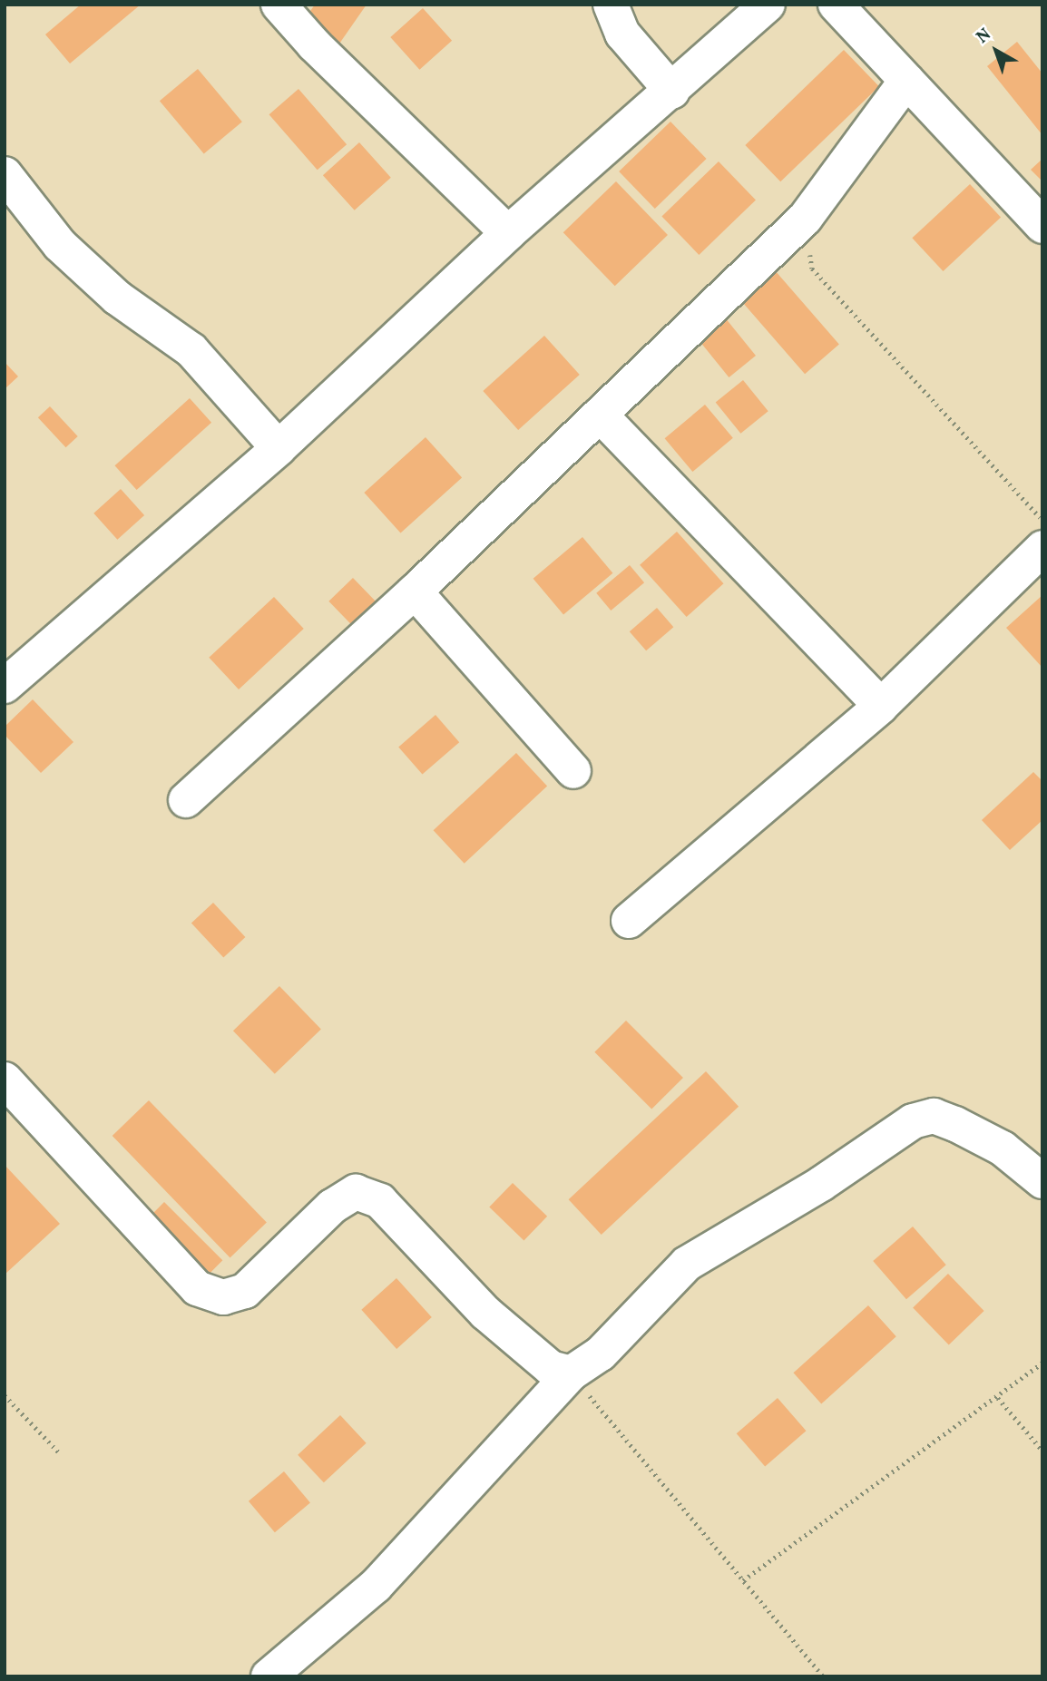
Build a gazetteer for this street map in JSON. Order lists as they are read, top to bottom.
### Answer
{
  "north": "top left"
}
